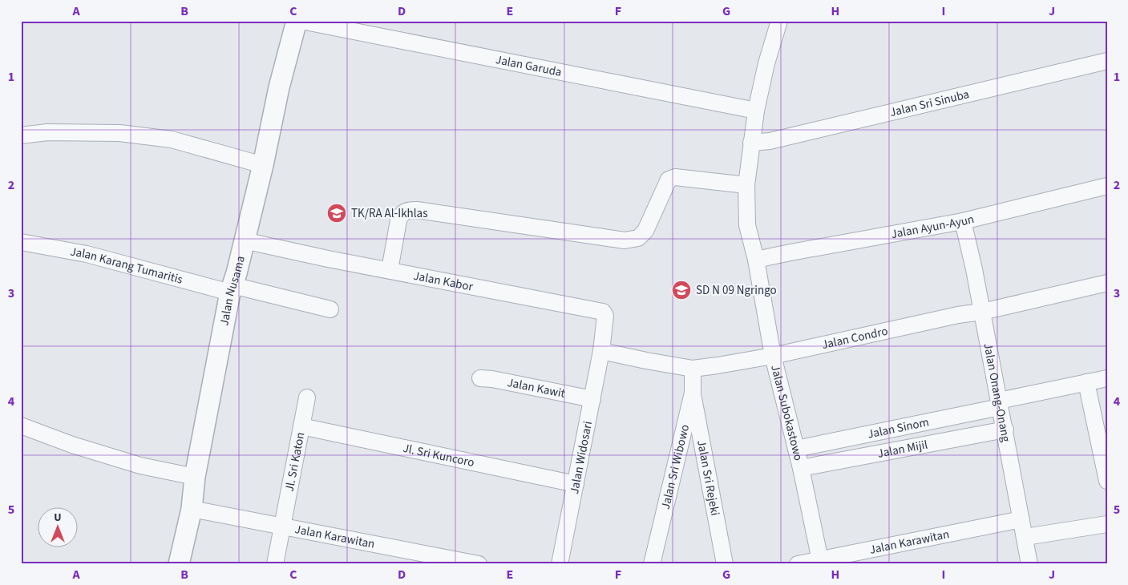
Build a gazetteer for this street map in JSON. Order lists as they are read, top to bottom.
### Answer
{
  "streets": {
    "street": [
      "Jalan Garuda",
      "Jalan Sri Sinuba",
      "Jalan Ayun-Ayun",
      "Jalan Karang Tumaritis",
      "Jalan Kabor",
      "Jalan Nusama",
      "Jalan Condro",
      "Jalan Kawit",
      "Jalan Onang-Onang",
      "Jalan Subokastowo",
      "Jalan Sinom",
      "Jalan Mijil",
      "Jl. Sri Kuncoro",
      "Jalan Widosari",
      "Jl. Sri Katon",
      "Jalan Sri Wibowo",
      "Jalan Sri Rejeki",
      "Jalan Karawitan"
    ]
  },
  "crossings": [
    ["Jalan Garuda", "Jalan Subokastowo"],
    ["Jalan Sri Sinuba", "Jalan Subokastowo"],
    ["Jalan Ayun-Ayun", "Jalan Onang-Onang"],
    ["Jalan Ayun-Ayun", "Jalan Subokastowo"],
    ["Jalan Karang Tumaritis", "Jalan Nusama"],
    ["Jalan Kabor", "Jalan Nusama"],
    ["Jalan Kabor", "Jalan Condro"],
    ["Jalan Kabor", "Jalan Widosari"],
    ["Jalan Nusama", "Jalan Karawitan"],
    ["Jalan Condro", "Jalan Onang-Onang"],
    ["Jalan Condro", "Jalan Subokastowo"],
    ["Jalan Condro", "Jalan Widosari"],
    ["Jalan Condro", "Jalan Sri Wibowo"],
    ["Jalan Kawit", "Jalan Widosari"],
    ["Jalan Onang-Onang", "Jalan Sinom"],
    ["Jalan Onang-Onang", "Jalan Mijil"],
    ["Jalan Onang-Onang", "Jalan Karawitan"],
    ["Jalan Subokastowo", "Jalan Sinom"],
    ["Jalan Subokastowo", "Jalan Mijil"],
    ["Jalan Subokastowo", "Jalan Karawitan"],
    ["Jl. Sri Kuncoro", "Jalan Widosari"],
    ["Jl. Sri Kuncoro", "Jl. Sri Katon"],
    ["Jl. Sri Katon", "Jalan Karawitan"],
    ["Jalan Sri Wibowo", "Jalan Sri Rejeki"]
  ],
  "places": {
    "school or university": ["TK/RA Al-Ikhlas", "SD N 09 Ngringo"]
  },
  "north": "top",
  "grid": {
    "columns": [
      "A",
      "B",
      "C",
      "D",
      "E",
      "F",
      "G",
      "H",
      "I",
      "J"
    ],
    "rows": [
      "1",
      "2",
      "3",
      "4",
      "5"
    ]
  }
}
